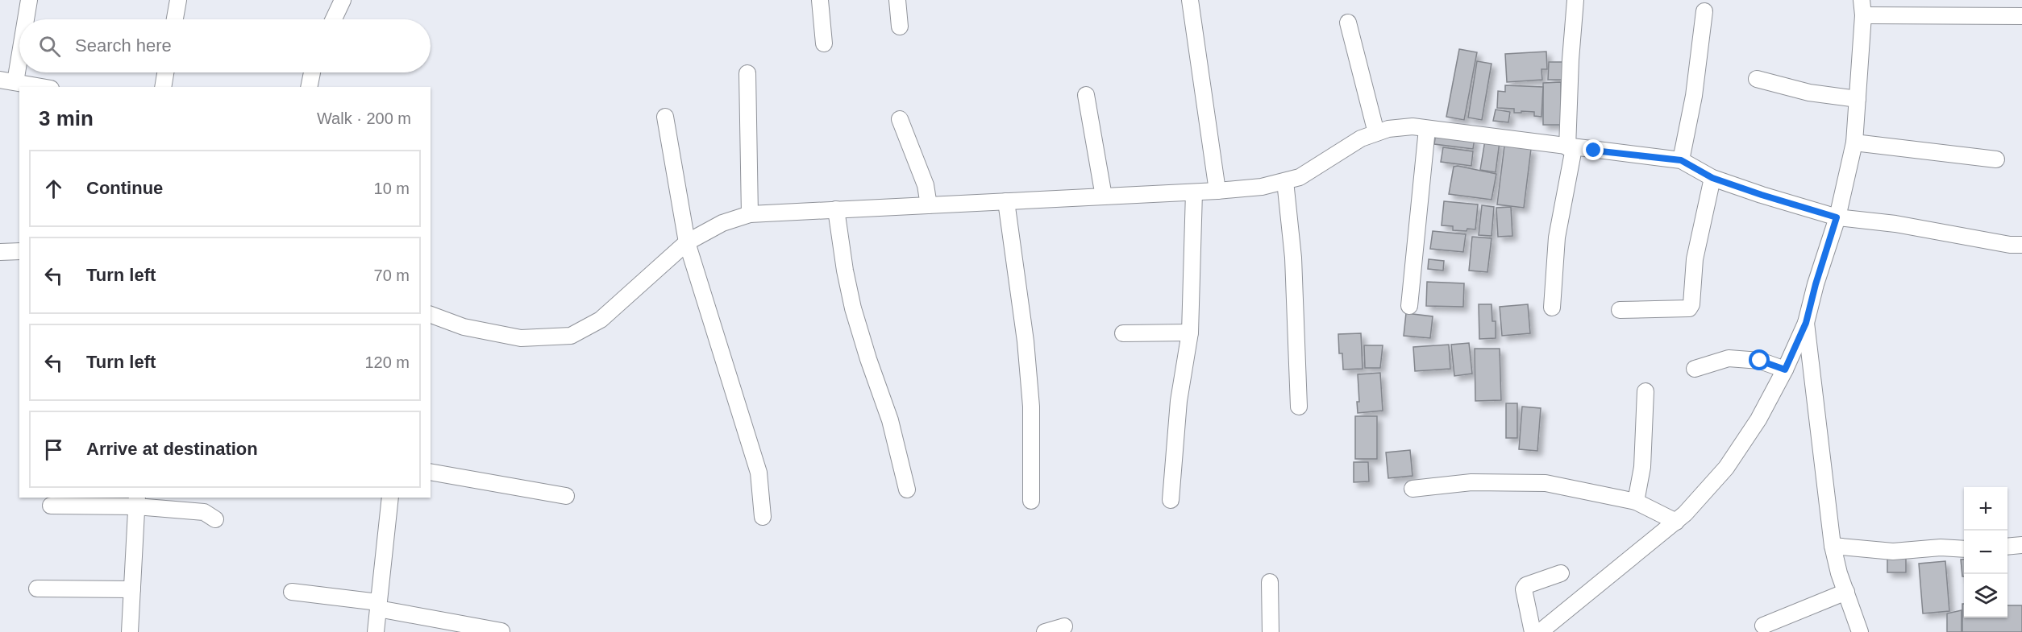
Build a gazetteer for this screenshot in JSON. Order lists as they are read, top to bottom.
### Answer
{
  "page": {
    "search": "Search here",
    "heading": ["3 min", "Walk · 200 m"],
    "list": [
      ["Continue", "10 m"],
      ["Turn left", "70 m"],
      ["Turn left", "120 m"],
      "Arrive at destination"
    ],
    "map_buttons": ["+", "−"]
  }
}
